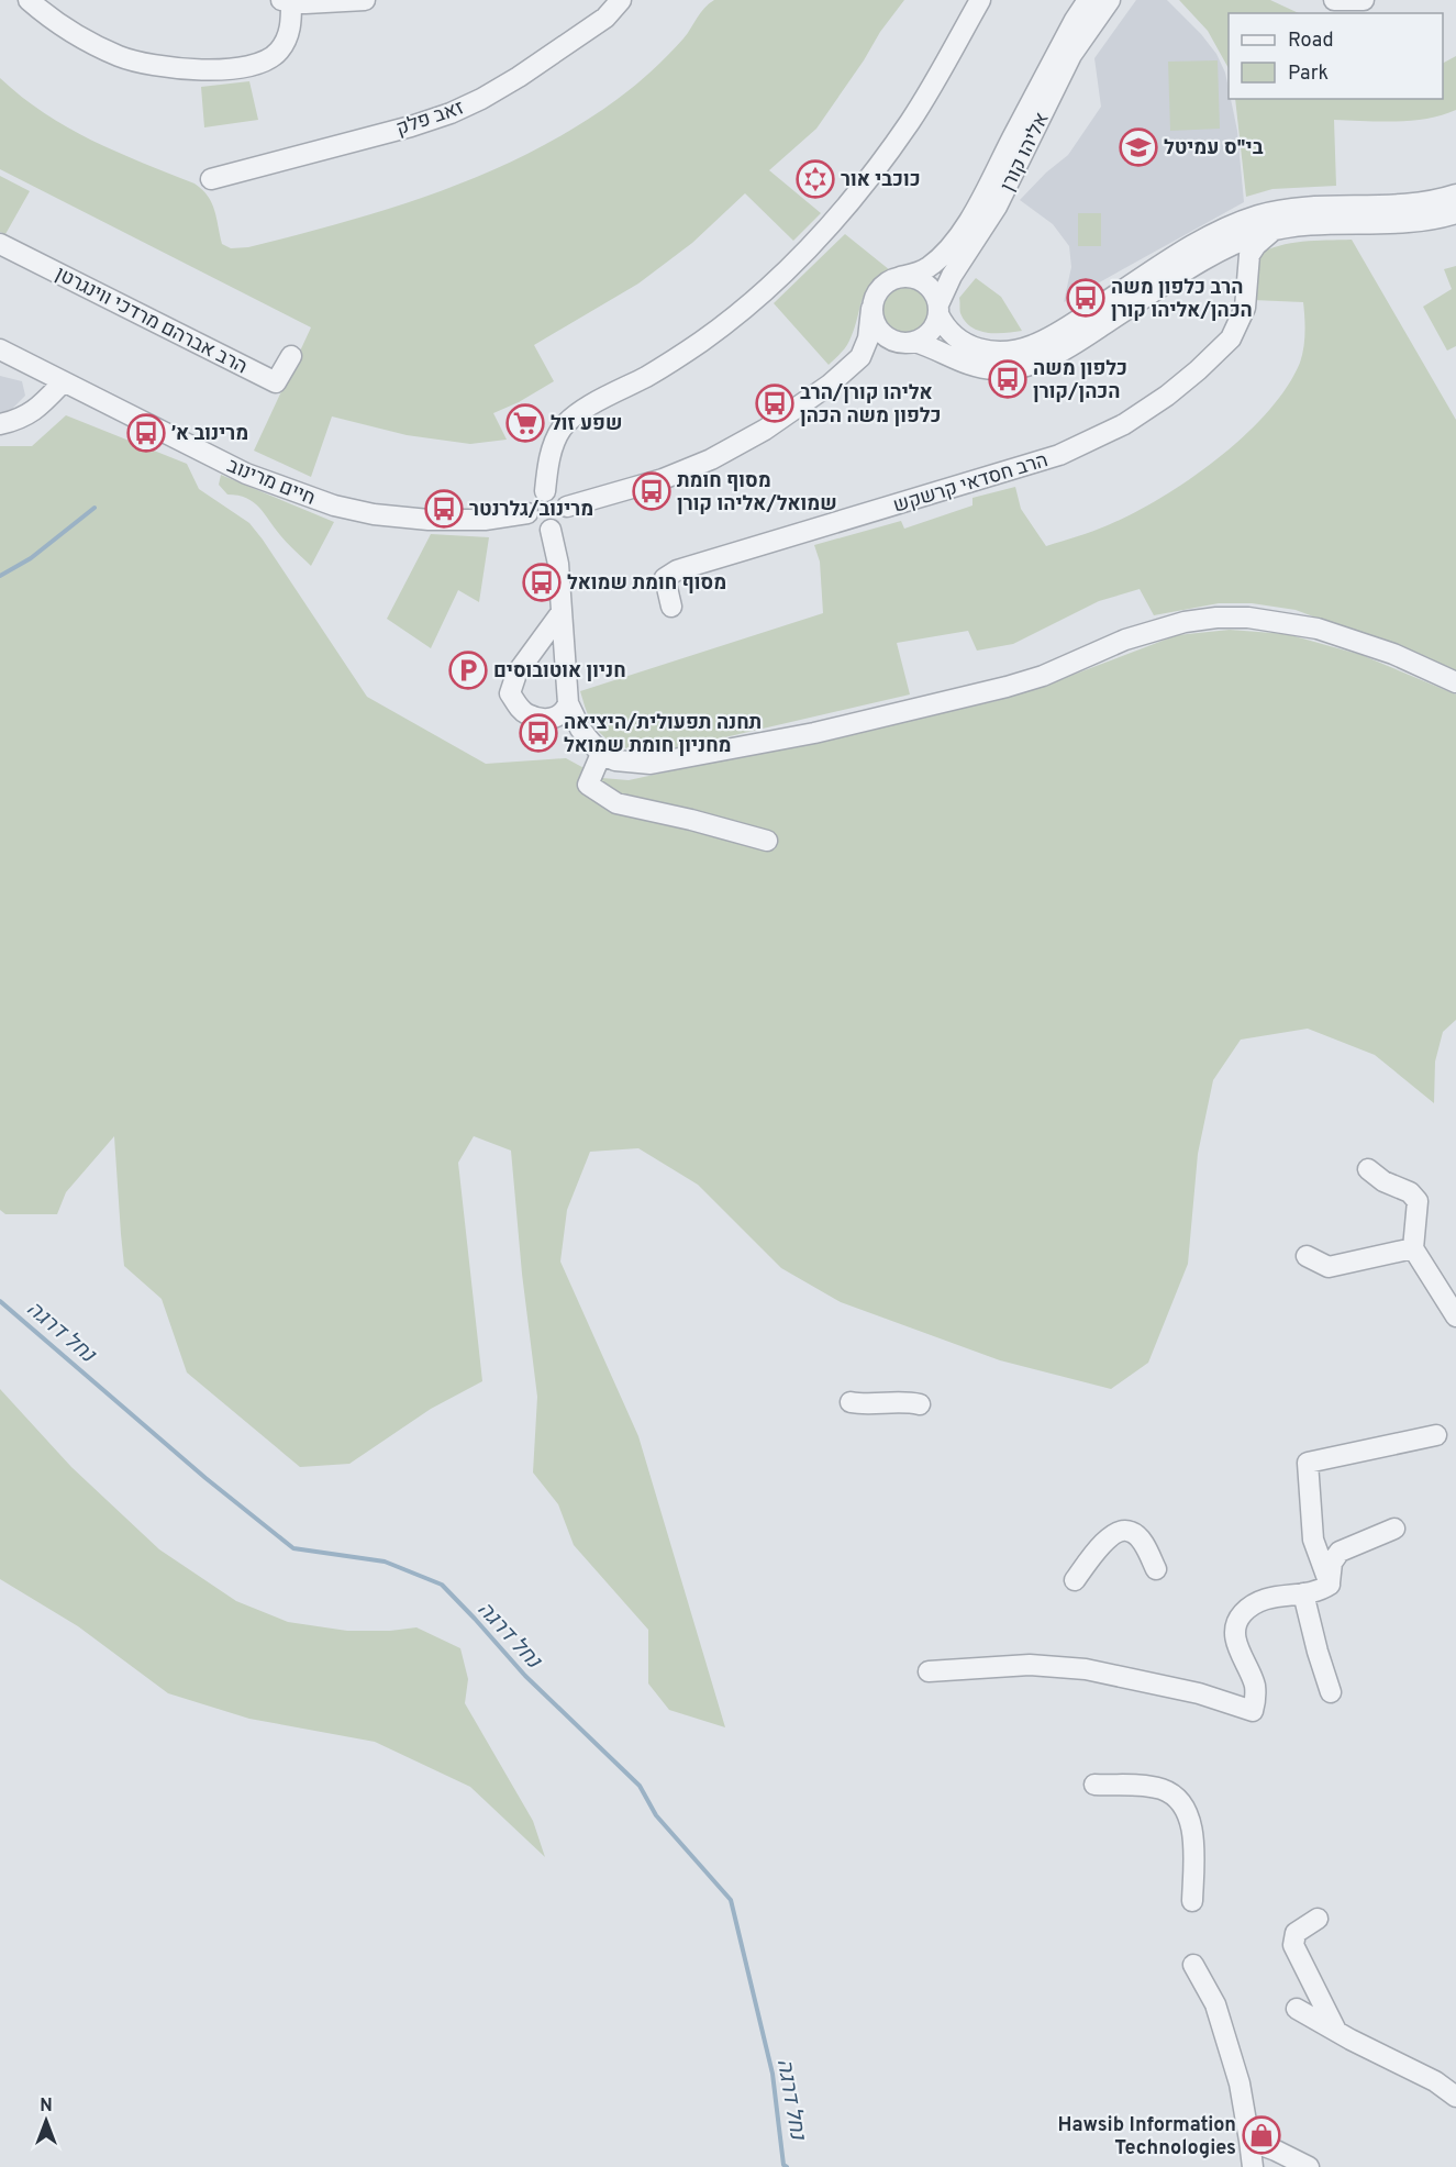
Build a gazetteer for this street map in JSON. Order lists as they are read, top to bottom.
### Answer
{
  "streets": {
    "street": [
      "זאב פלק",
      "אליהו קורן",
      "הרב אברהם מרדכי ווינגרטן",
      "חיים מרינוב",
      "הרב חסדאי קרשקש"
    ]
  },
  "water": ["נחל דרגה"],
  "places": {
    "school or university": ["בי\"ס עמיטל"],
    "synagogue": ["כוכבי אור"],
    "bus stop": [
      "הרב כלפון משה הכהן/אליהו קורן",
      "כלפון משה הכהן/קורן",
      "אליהו קורן/הרב כלפון משה הכהן",
      "מרינוב א׳",
      "מסוף חומת שמואל/אליהו קורן",
      "מרינוב/גלרנטר",
      "מסוף חומת שמואל",
      "תחנה תפעולית/היציאה מחניון חומת שמואל"
    ],
    "supermarket": ["שפע זול"],
    "parking": ["חניון אוטובוסים"],
    "shop": ["Hawsib Information Technologies"]
  },
  "legend": ["Road", "Park"],
  "north": "top"
}
